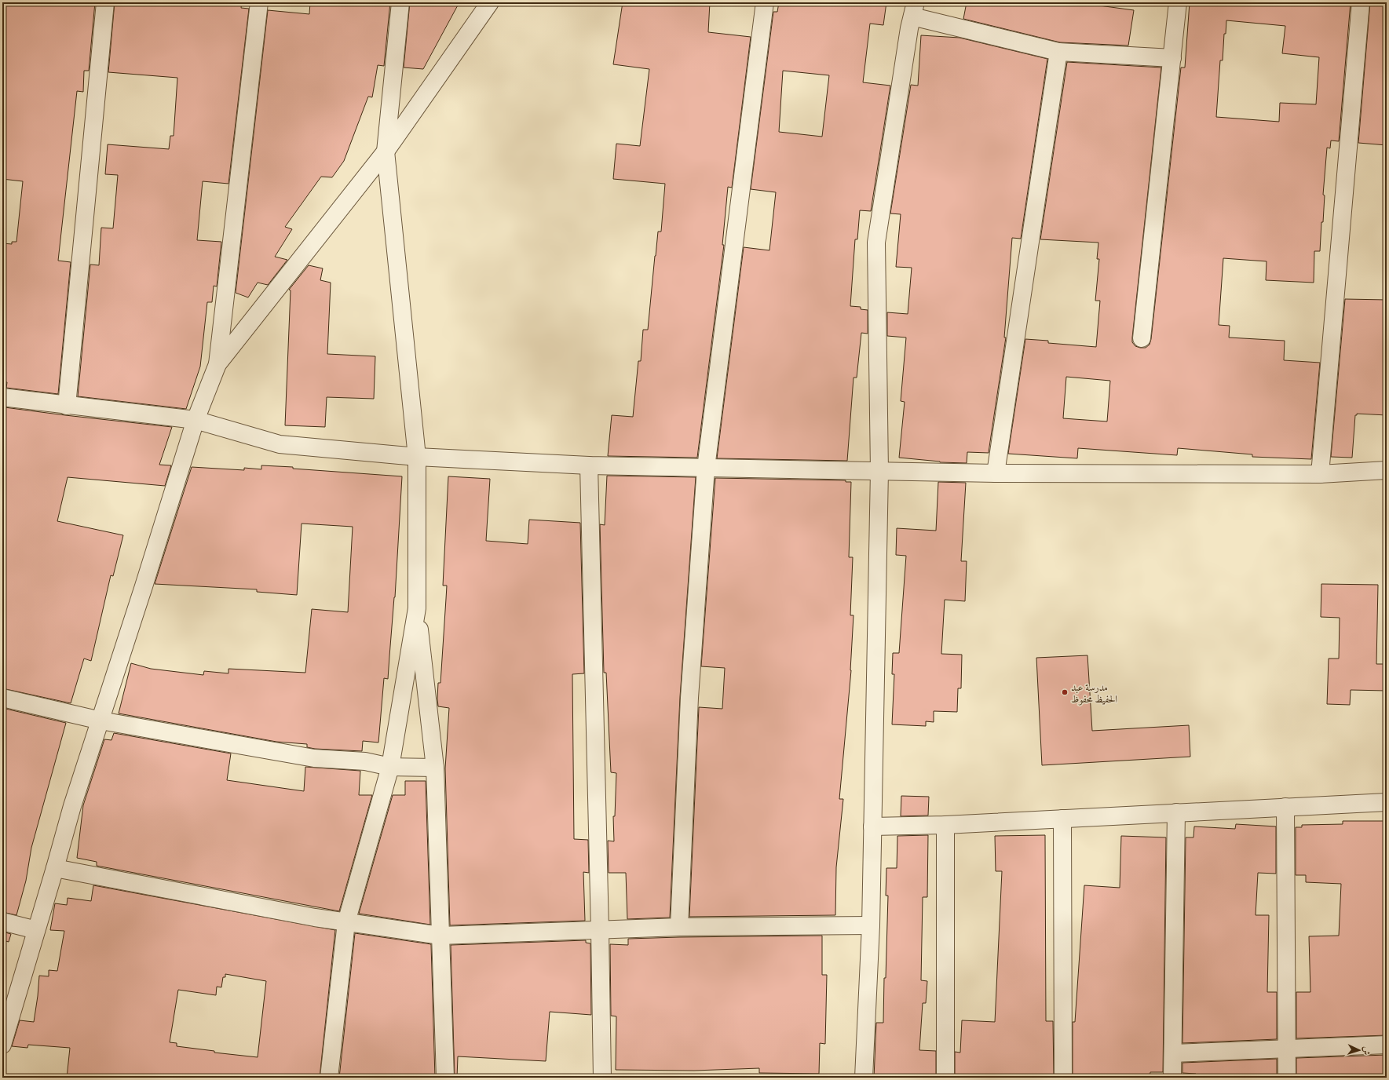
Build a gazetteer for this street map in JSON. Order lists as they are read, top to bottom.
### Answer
{
  "places": ["مدرسة عبد الحفيظ محفوظ"],
  "north": "right"
}
